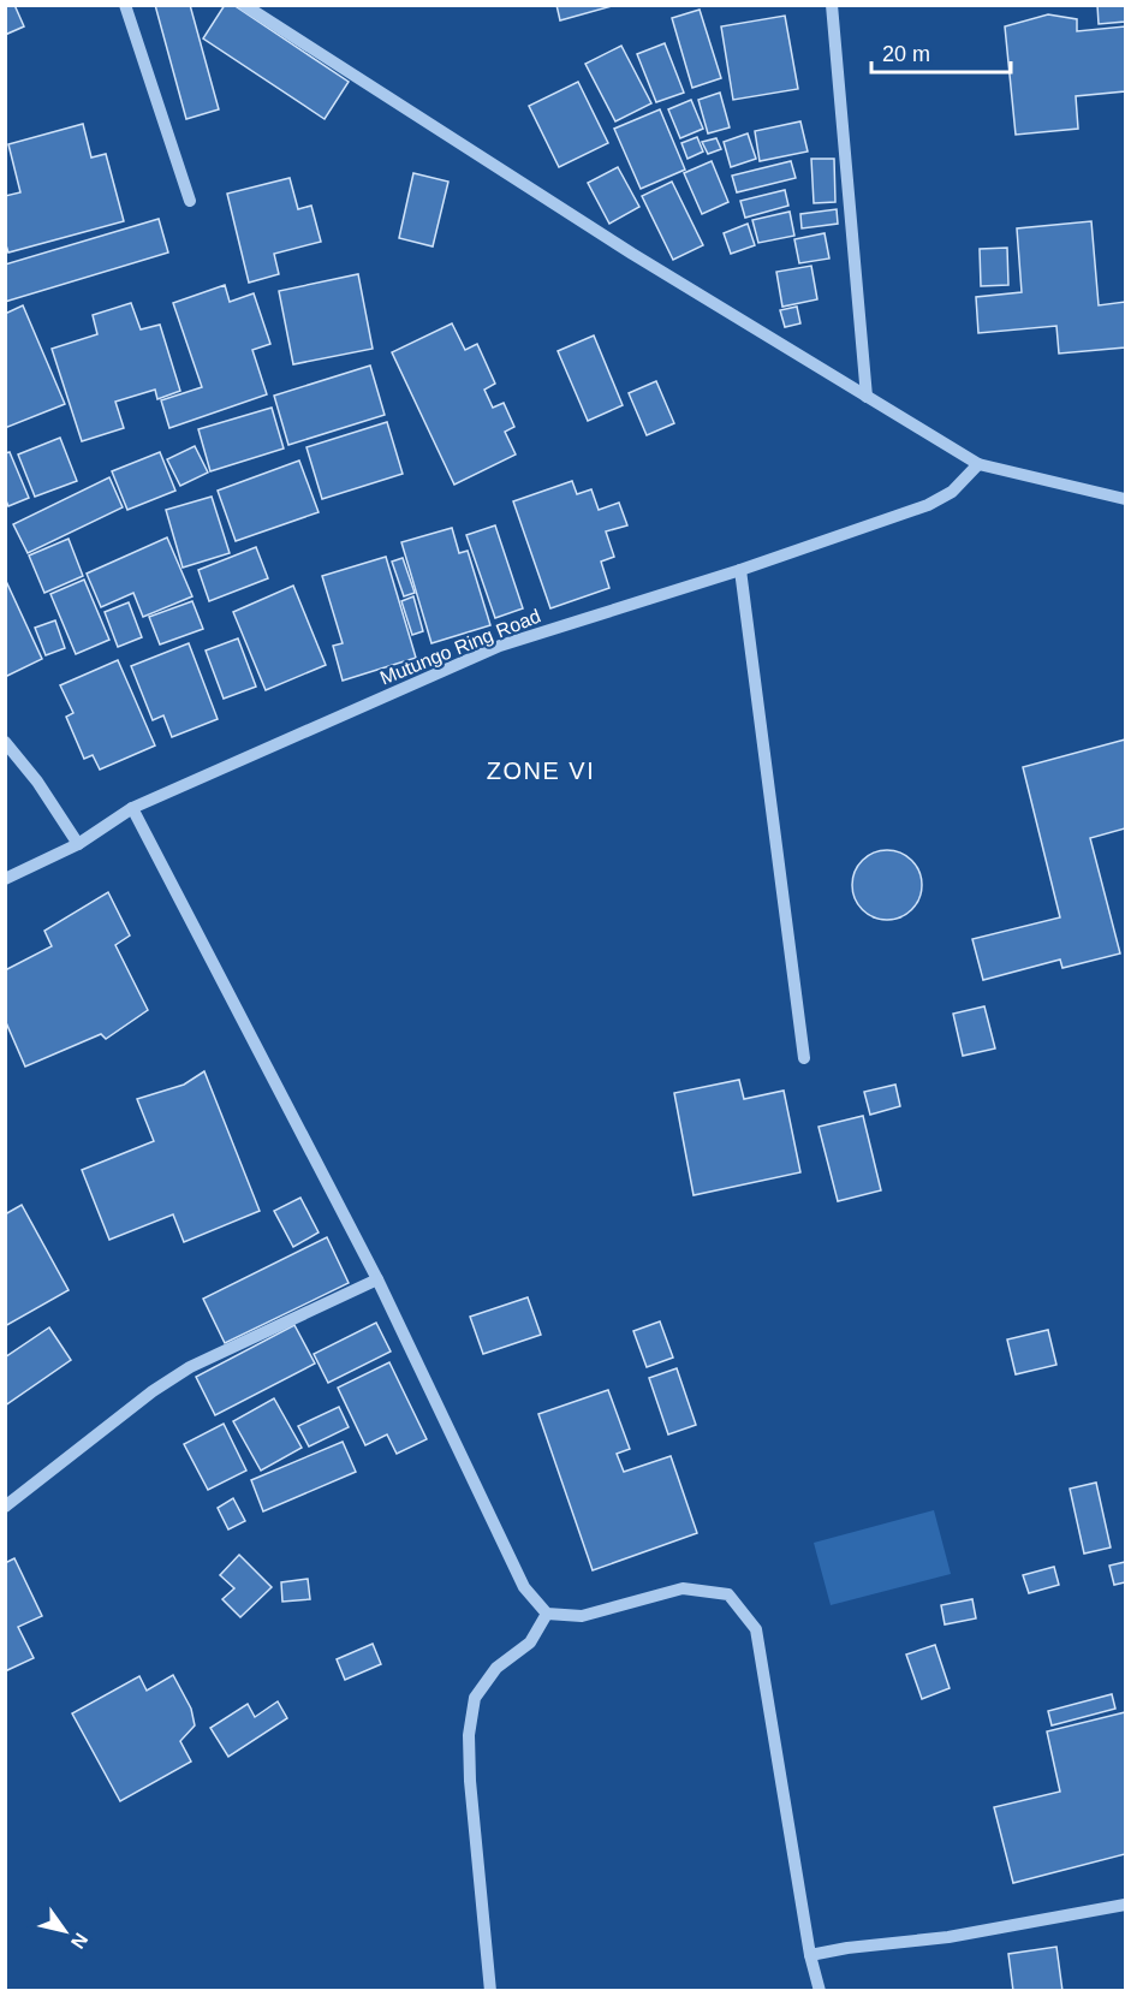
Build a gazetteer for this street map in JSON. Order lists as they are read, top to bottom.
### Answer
{
  "streets": {
    "street": ["Mutungo Ring Road"]
  },
  "districts": ["ZONE VI"],
  "scale_bar": "20 m",
  "north": "bottom right"
}
